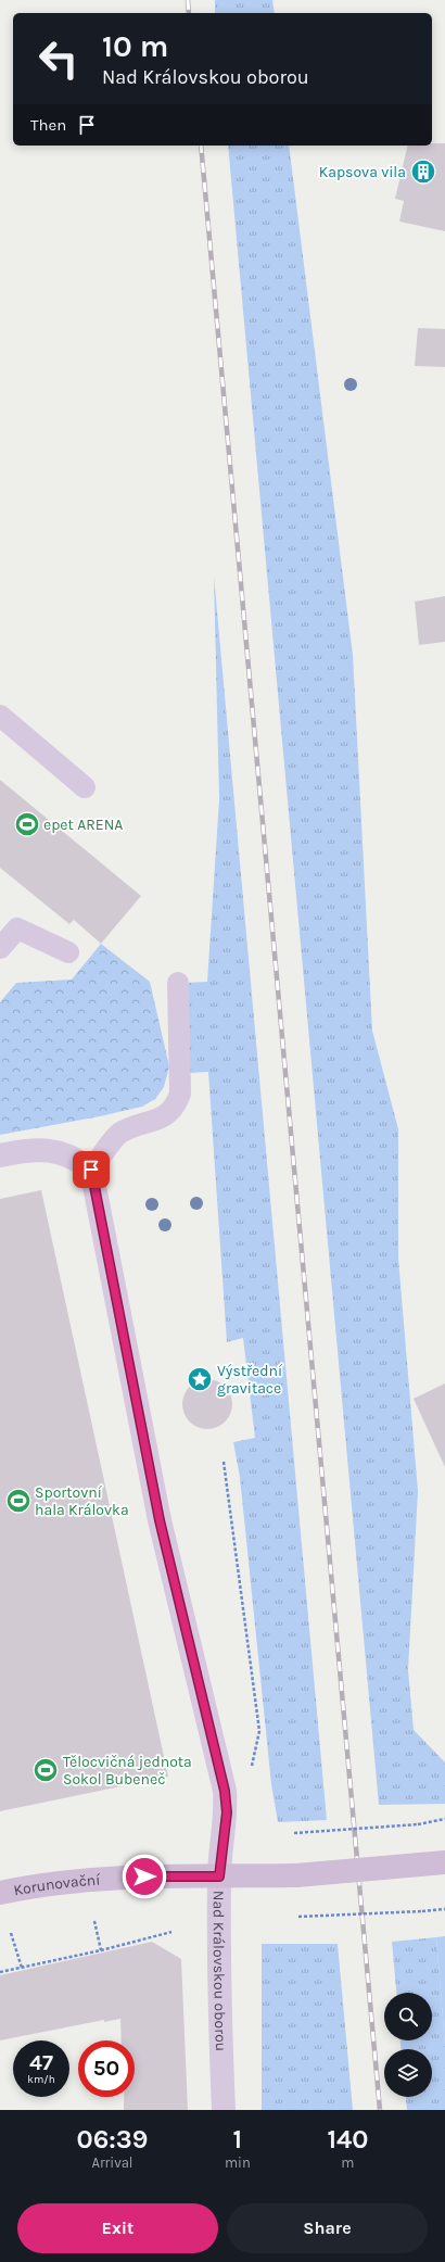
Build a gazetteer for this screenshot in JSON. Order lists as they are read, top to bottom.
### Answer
{
  "streets": {
    "main road": ["Korunovační"],
    "street": ["Nad Královskou oborou"]
  },
  "crossings": [
    ["Korunovační", "Nad Královskou oborou"]
  ],
  "places": {
    "building": ["Kapsova vila"],
    "sports": ["epet ARENA", "Sportovní hala Královka", "Tělocvičná jednota Sokol Bubeneč"],
    "place": ["Výstřední gravitace"]
  },
  "page": {
    "turn": ["10 m", "Nad Královskou oborou"],
    "then": "Then",
    "speed": "47 km/h",
    "limit": "50",
    "eta": [
      "06:39",
      "Arrival",
      "1",
      "min",
      "140",
      "m"
    ],
    "buttons": ["Exit", "Share"]
  }
}
